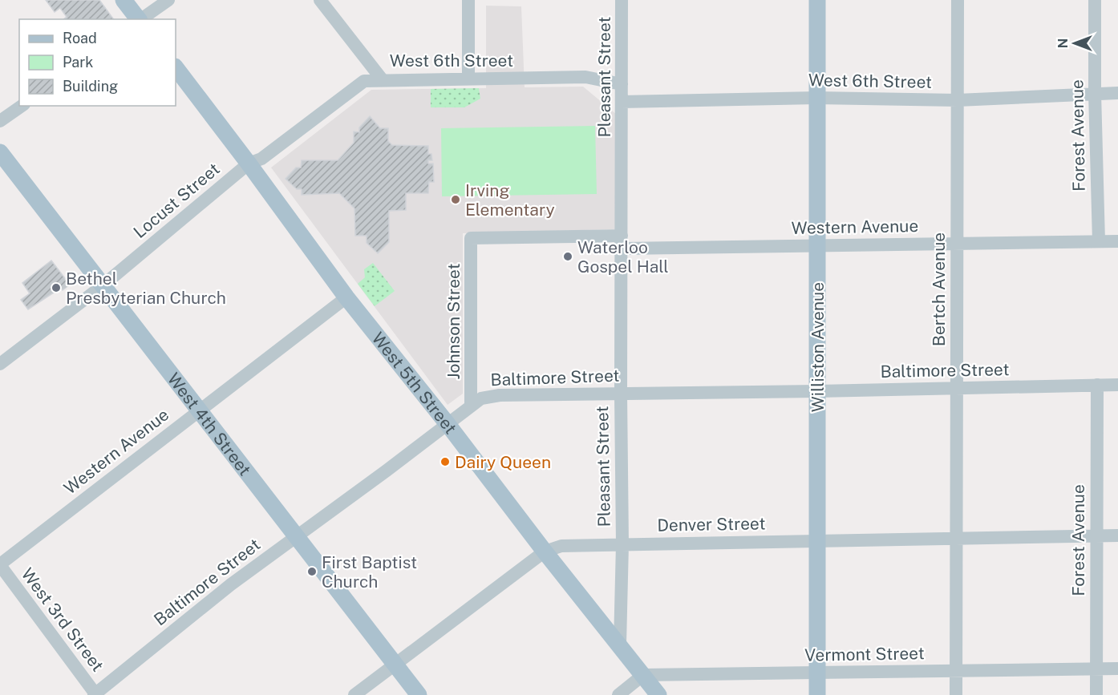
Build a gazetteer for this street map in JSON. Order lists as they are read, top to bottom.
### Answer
{
  "streets": {
    "main road": ["Williston Avenue", "West 5th Street", "West 4th Street"],
    "street": [
      "West 6th Street",
      "Pleasant Street",
      "Forest Avenue",
      "Locust Street",
      "Western Avenue",
      "Bertch Avenue",
      "Johnson Street",
      "Baltimore Street",
      "Denver Street",
      "West 3rd Street",
      "Vermont Street"
    ]
  },
  "crossings": [
    ["West 6th Street", "Pleasant Street"],
    ["West 6th Street", "Forest Avenue"],
    ["West 6th Street", "Locust Street"],
    ["West 6th Street", "Bertch Avenue"],
    ["West 6th Street", "Williston Avenue"],
    ["Pleasant Street", "Western Avenue"],
    ["Pleasant Street", "Baltimore Street"],
    ["Pleasant Street", "West 5th Street"],
    ["Pleasant Street", "Denver Street"],
    ["Forest Avenue", "Western Avenue"],
    ["Forest Avenue", "Baltimore Street"],
    ["Forest Avenue", "Denver Street"],
    ["Forest Avenue", "Vermont Street"],
    ["Locust Street", "West 5th Street"],
    ["Locust Street", "West 4th Street"],
    ["Western Avenue", "Bertch Avenue"],
    ["Western Avenue", "Johnson Street"],
    ["Western Avenue", "Williston Avenue"],
    ["Western Avenue", "West 5th Street"],
    ["Western Avenue", "West 4th Street"],
    ["Western Avenue", "West 3rd Street"],
    ["Bertch Avenue", "Baltimore Street"],
    ["Bertch Avenue", "Denver Street"],
    ["Bertch Avenue", "Vermont Street"],
    ["Johnson Street", "Baltimore Street"],
    ["Williston Avenue", "Baltimore Street"],
    ["Williston Avenue", "Denver Street"],
    ["Williston Avenue", "Vermont Street"],
    ["Baltimore Street", "West 5th Street"],
    ["Baltimore Street", "West 4th Street"],
    ["Baltimore Street", "West 3rd Street"],
    ["West 5th Street", "Denver Street"],
    ["West 5th Street", "Vermont Street"],
    ["West 4th Street", "Denver Street"]
  ],
  "places": [
    "Irving Elementary",
    "Waterloo Gospel Hall",
    "Bethel Presbyterian Church",
    "Dairy Queen",
    "First Baptist Church"
  ],
  "legend": ["Road", "Park", "Building"],
  "north": "left"
}
